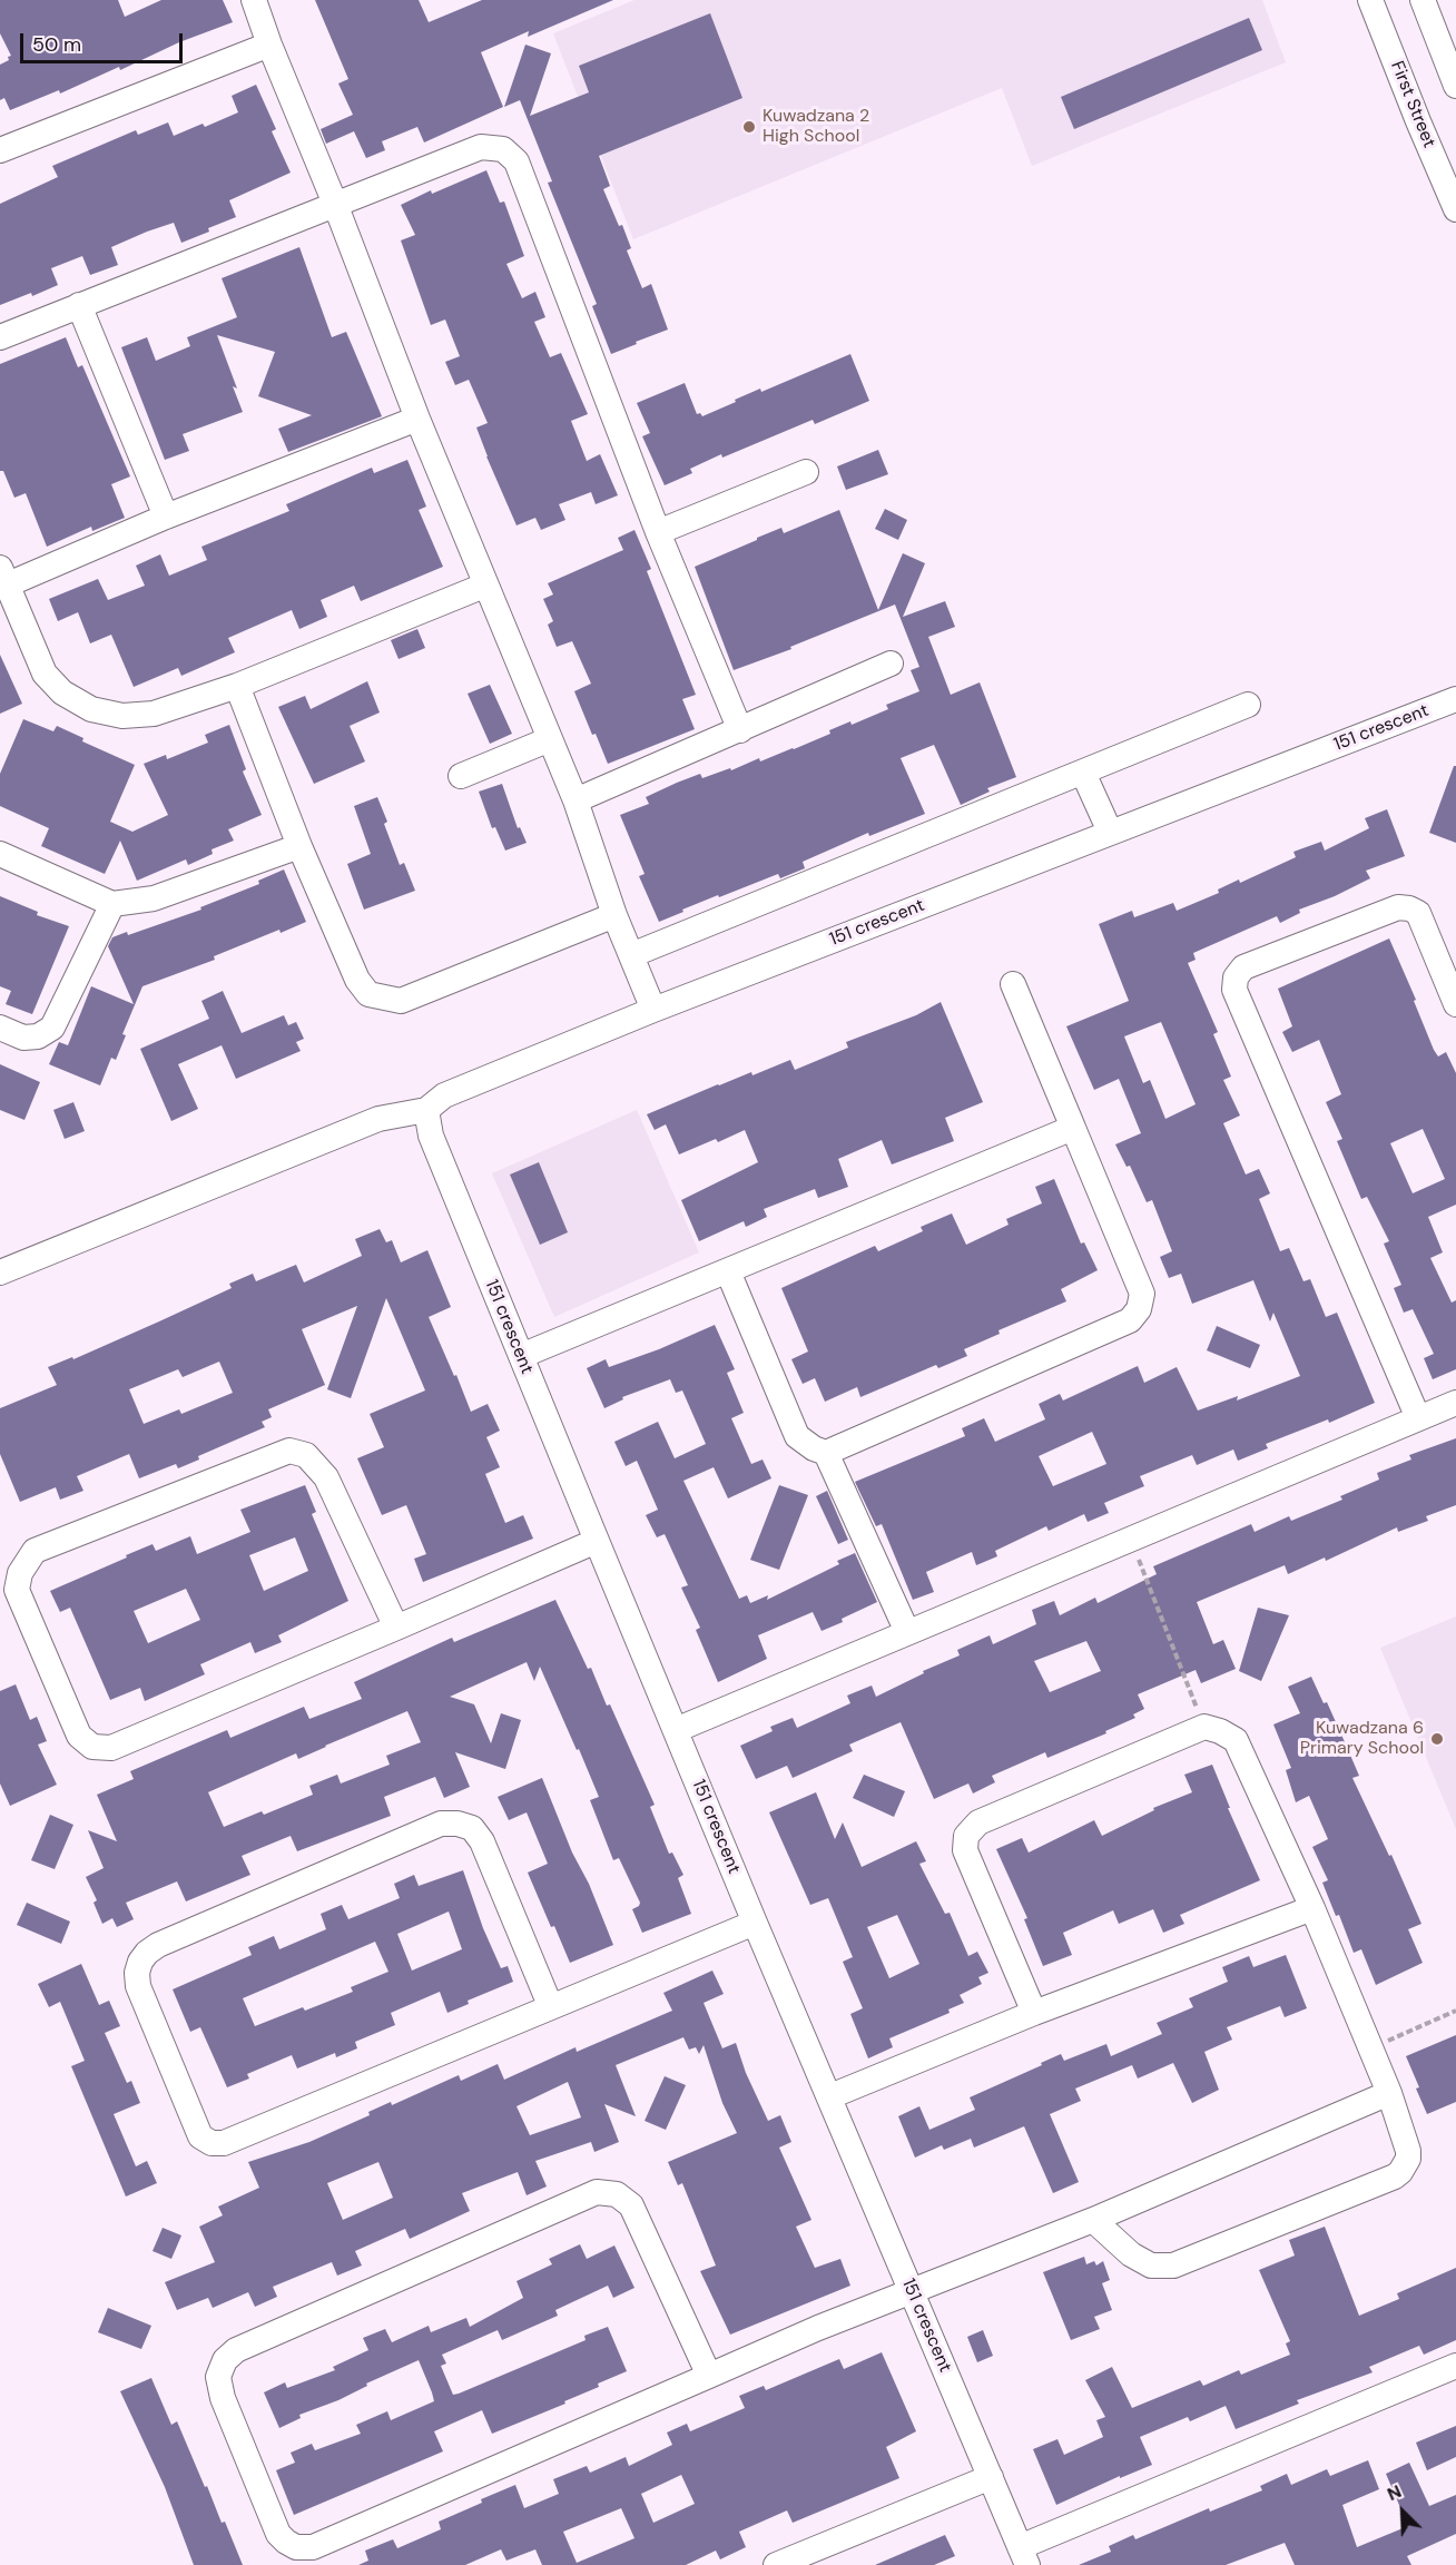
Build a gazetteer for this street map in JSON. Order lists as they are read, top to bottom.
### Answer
{
  "streets": {
    "street": ["First Street", "151 crescent"]
  },
  "places": ["Kuwadzana 2 High School", "Kuwadzana 6 Primary School"],
  "scale_bar": "50 m",
  "north": "top left"
}
